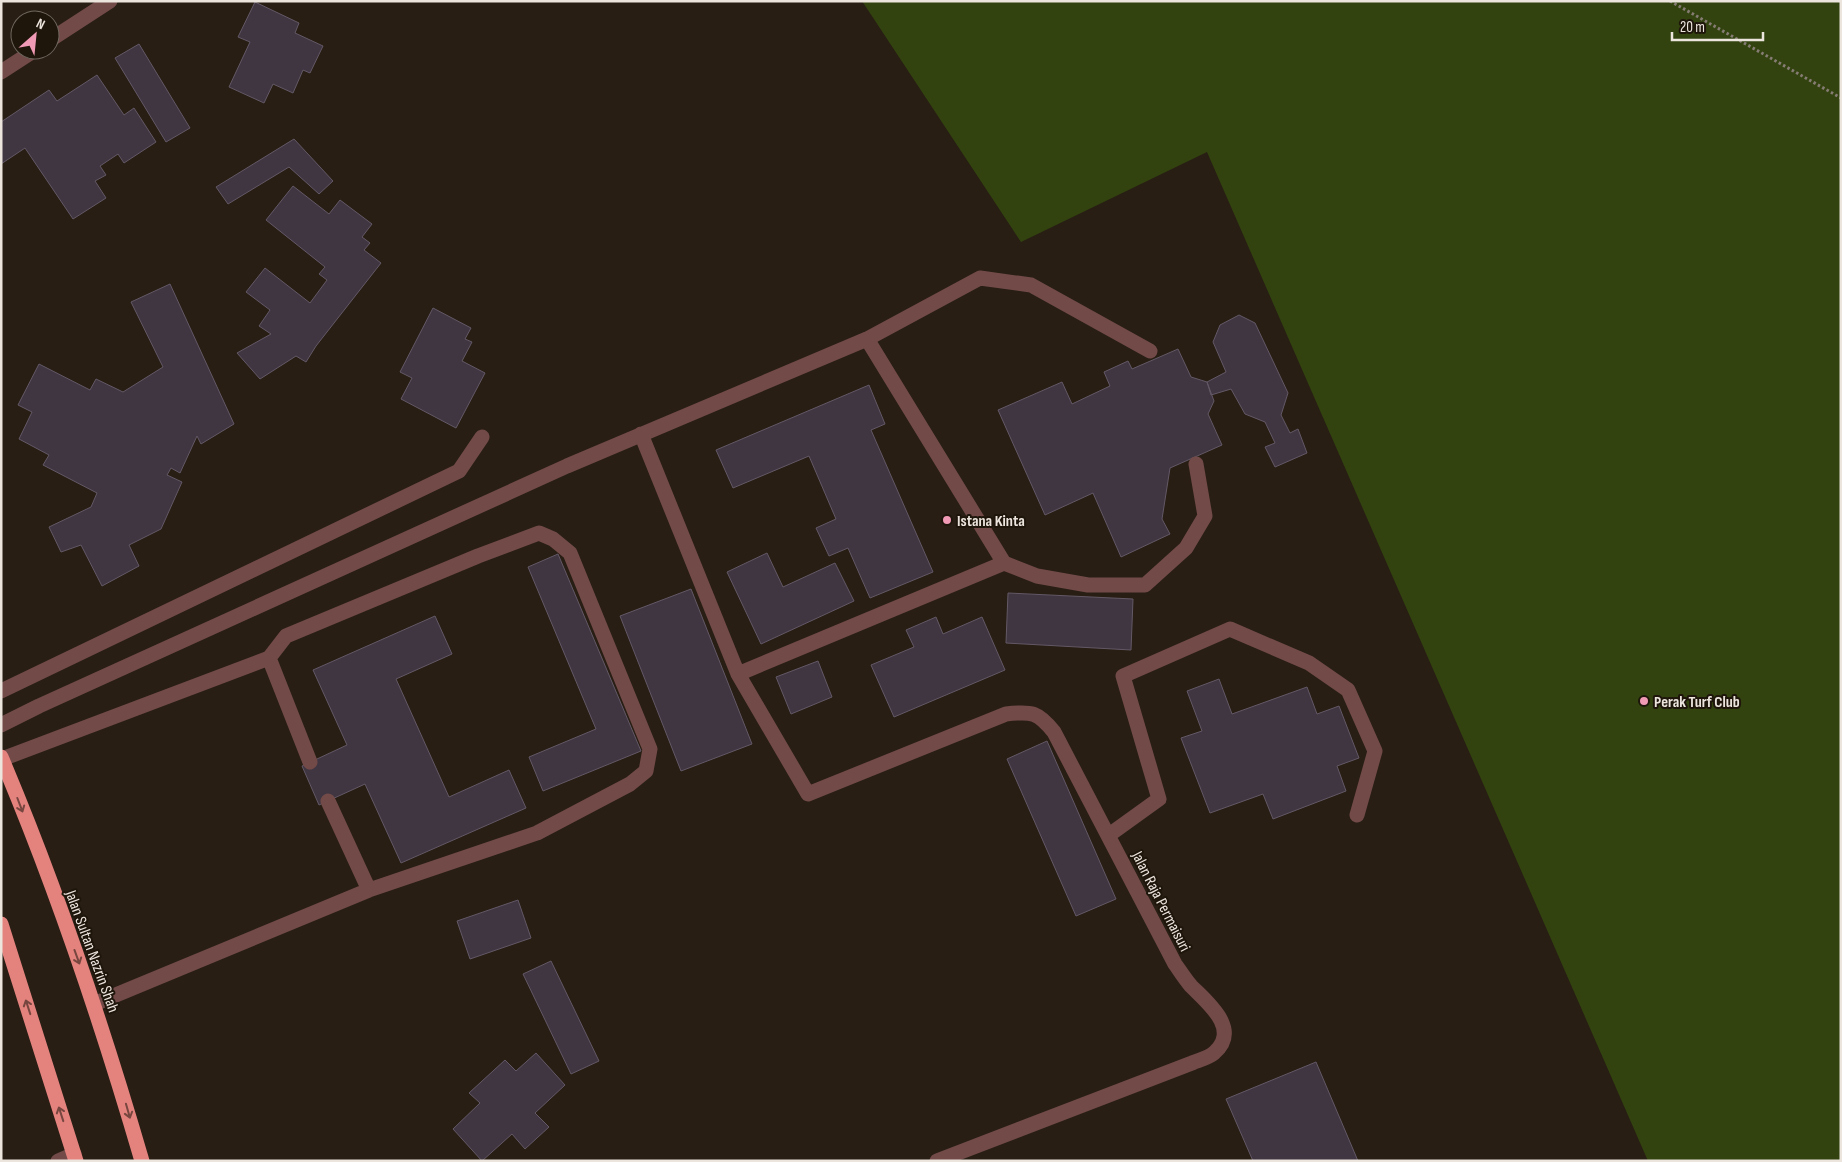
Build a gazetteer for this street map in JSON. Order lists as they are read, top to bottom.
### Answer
{
  "streets": {
    "highway": ["Jalan Sultan Nazrin Shah"],
    "street": ["Jalan Raja Permaisuri"]
  },
  "places": ["Istana Kinta", "Perak Turf Club"],
  "scale_bar": "20 m",
  "north": "top right"
}
